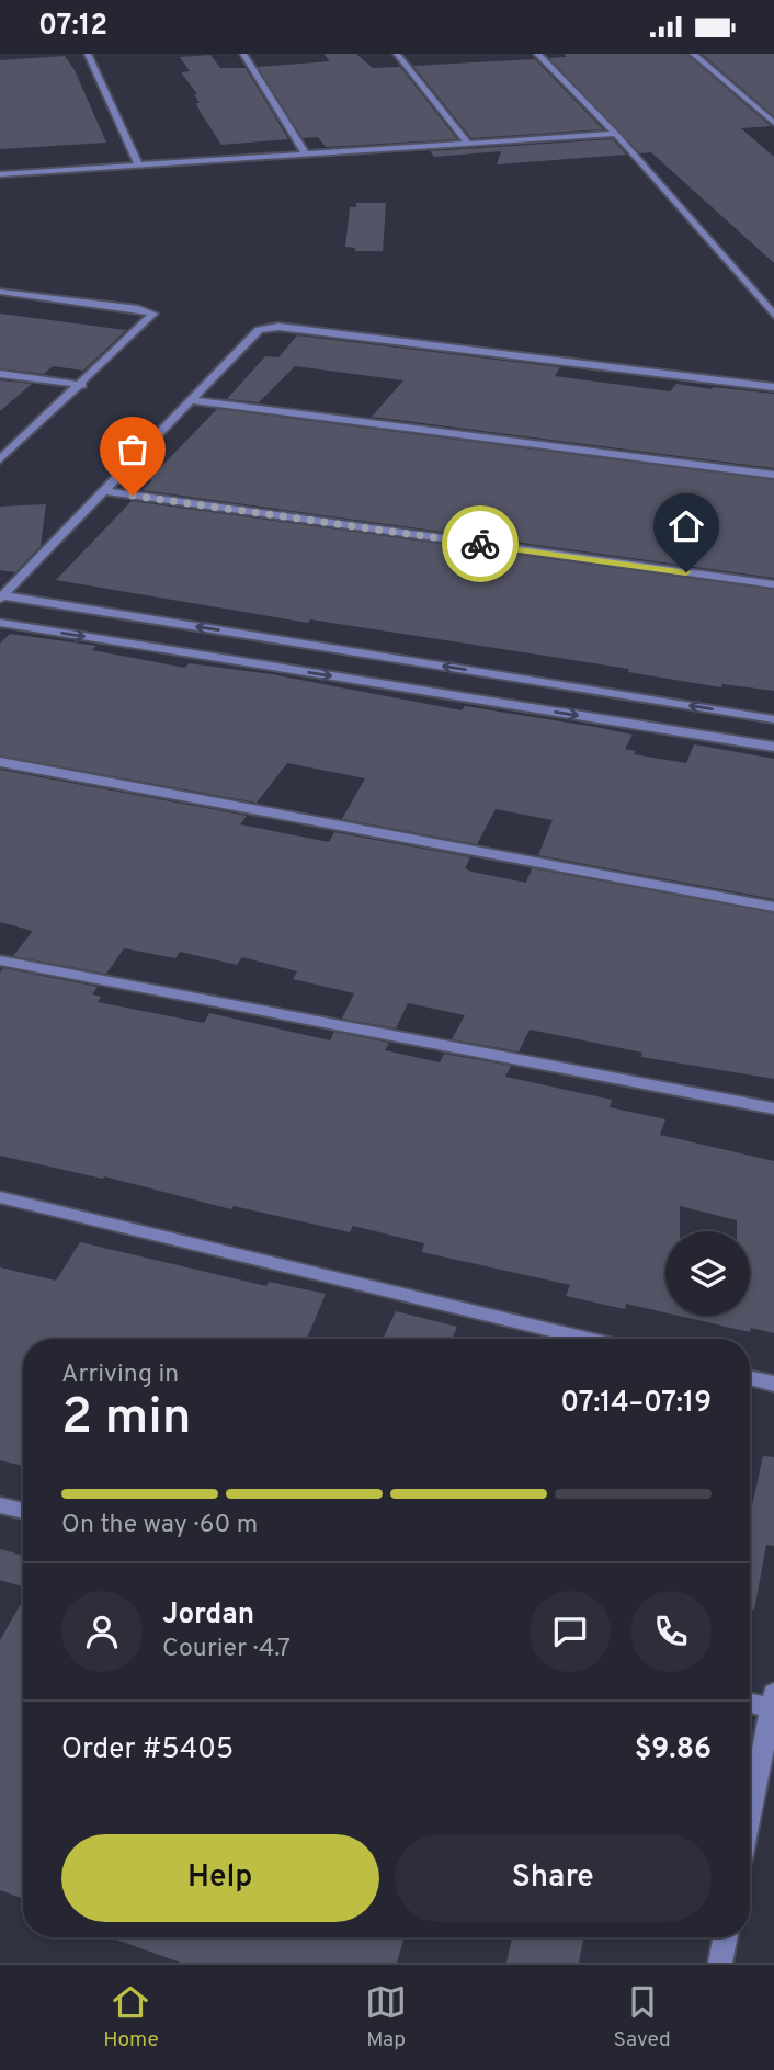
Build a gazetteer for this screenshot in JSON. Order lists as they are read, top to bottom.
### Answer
{
  "page": {
    "status": "07:12",
    "heading": ["2 min", "Arriving in", "07:14–07:19"],
    "panel": [
      "Jordan",
      "Courier · 4.7",
      "Order #5405",
      "$9.86"
    ],
    "bar": "On the way · 60 m",
    "buttons": ["Help", "Share"],
    "tabs": ["Home", "Map", "Saved"]
  }
}
